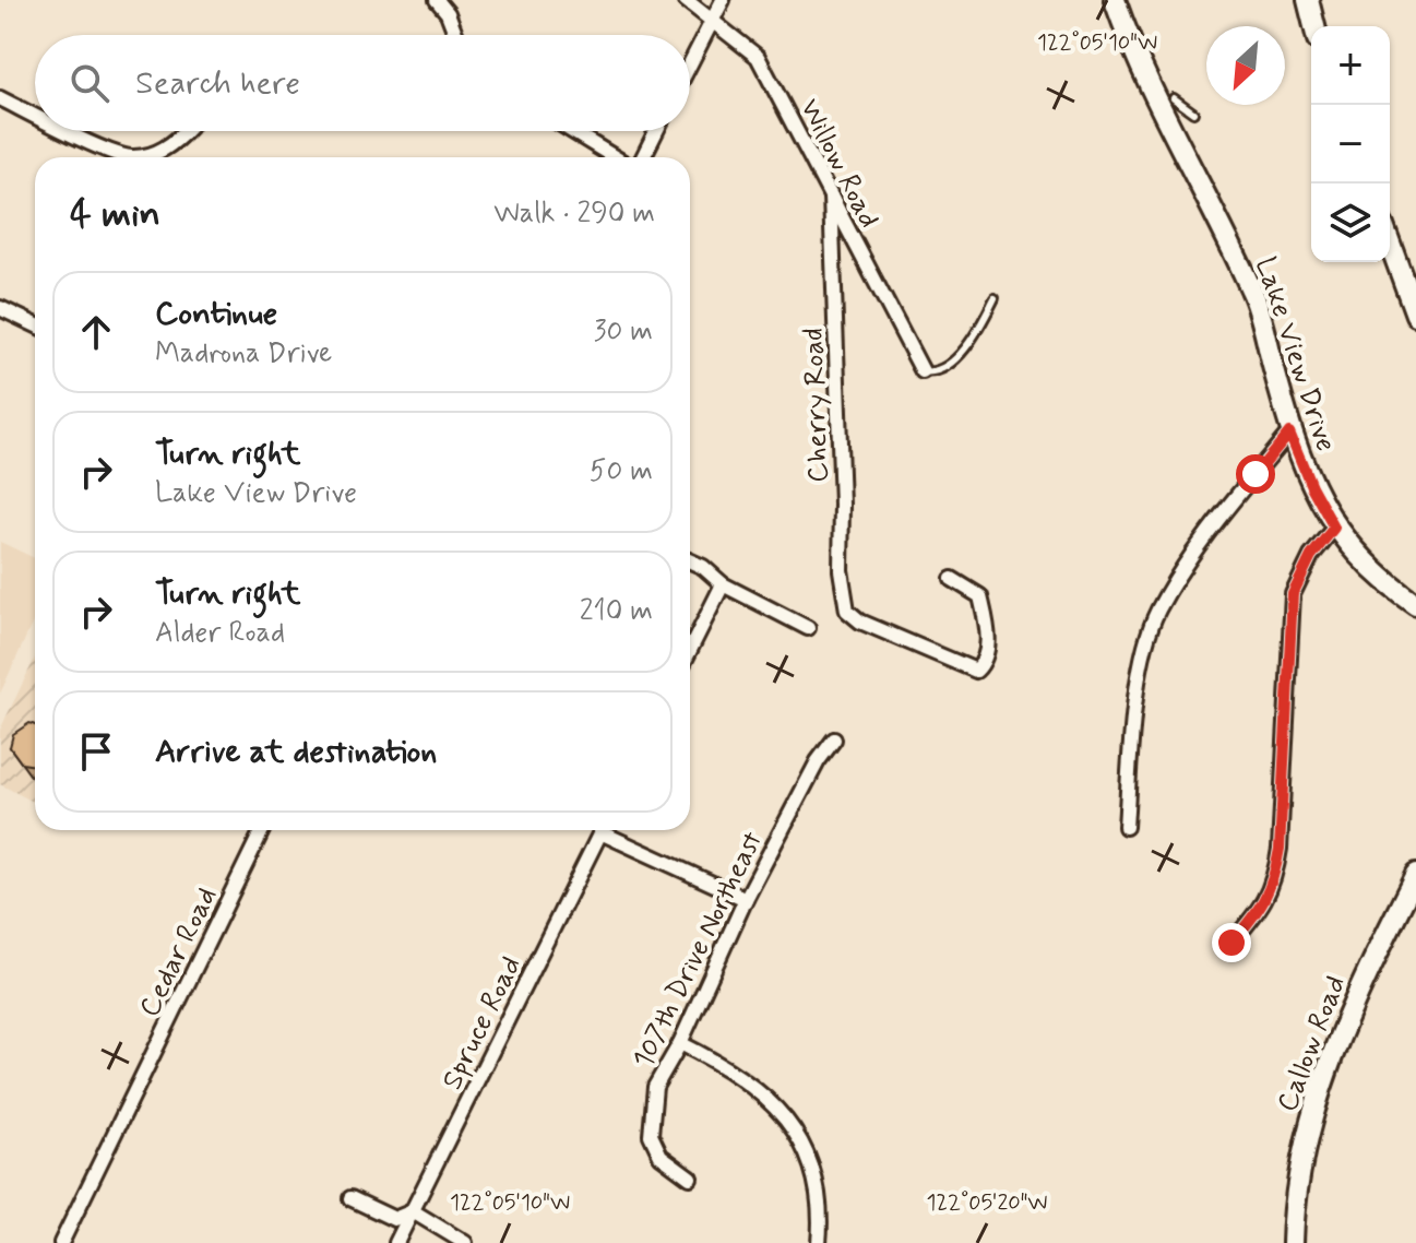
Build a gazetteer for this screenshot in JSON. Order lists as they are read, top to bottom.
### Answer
{
  "streets": {
    "street": [
      "Willow Road",
      "Lake View Drive",
      "Cherry Road",
      "107th Drive Northeast",
      "Cedar Road",
      "Spruce Road",
      "Callow Road"
    ]
  },
  "crossings": [
    ["Willow Road", "Cherry Road"]
  ],
  "north": "bottom left",
  "page": {
    "map_buttons": ["+", "−"],
    "search": "Search here",
    "heading": ["4 min", "Walk · 290 m"],
    "list": [
      ["Continue", "Madrona Drive", "30 m"],
      ["Turn right", "Lake View Drive", "50 m"],
      ["Turn right", "Alder Road", "210 m"],
      "Arrive at destination"
    ]
  },
  "coordinates": ["122°05'10\"W", "122°05'20\"W"]
}
